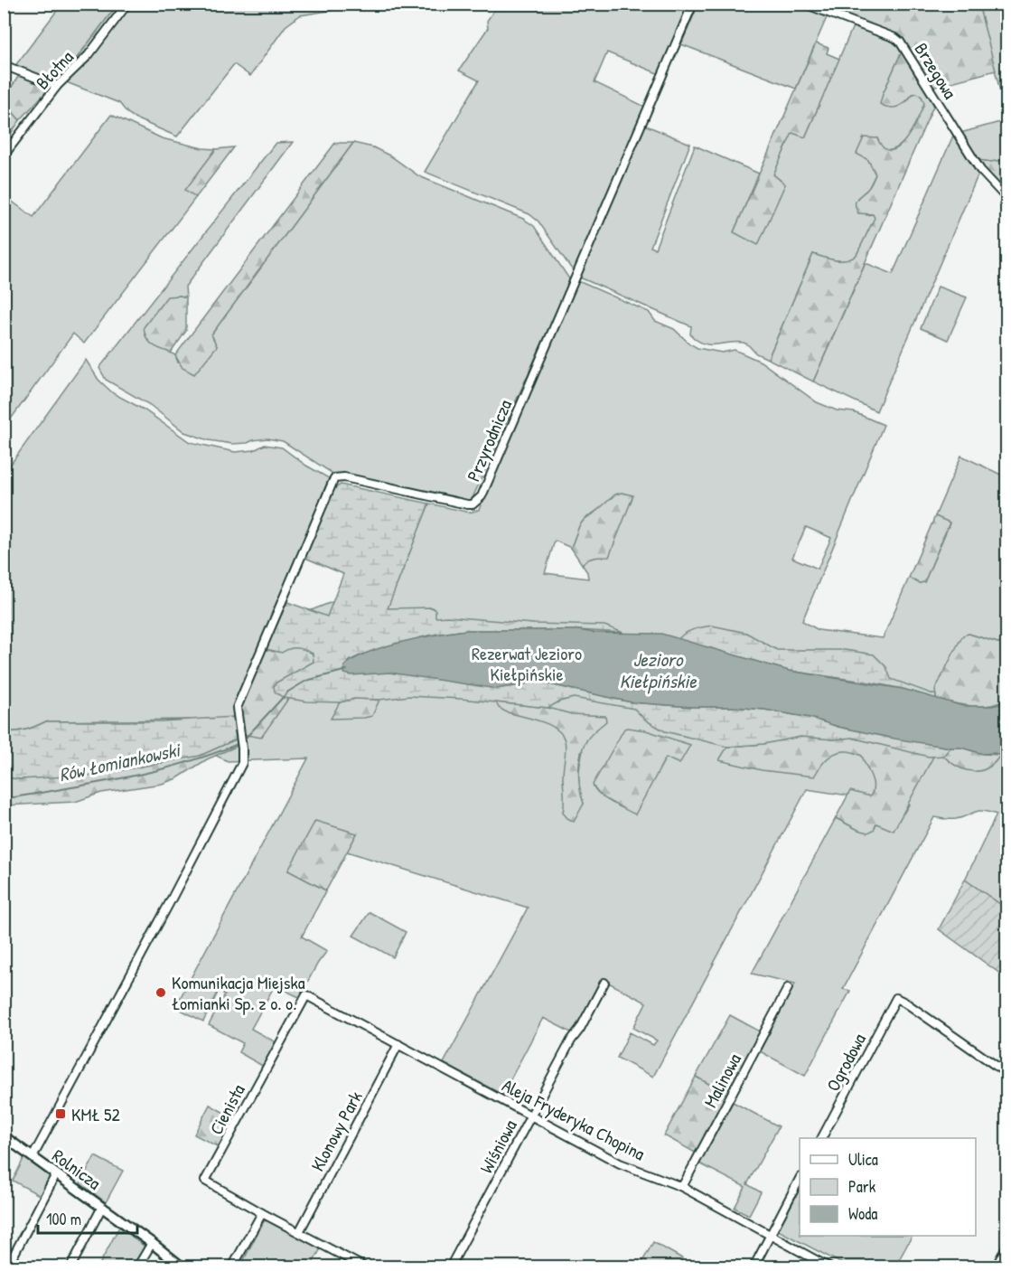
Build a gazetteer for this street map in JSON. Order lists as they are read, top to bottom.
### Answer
{
  "streets": {
    "street": [
      "Błotna",
      "Brzegowa",
      "Przyrodnicza",
      "Ogrodowa",
      "Malinowa",
      "Cienista",
      "Aleja Fryderyka Chopina",
      "Klonowy Park",
      "Wiśniowa",
      "Rolnicza"
    ]
  },
  "crossings": [
    ["Przyrodnicza", "Rolnicza"],
    ["Malinowa", "Aleja Fryderyka Chopina"],
    ["Cienista", "Aleja Fryderyka Chopina"],
    ["Cienista", "Klonowy Park"],
    ["Aleja Fryderyka Chopina", "Klonowy Park"],
    ["Aleja Fryderyka Chopina", "Wiśniowa"]
  ],
  "water": ["Jezioro Kiełpińskie", "Rów Łomiankowski"],
  "parks": ["Rezerwat Jezioro Kiełpińskie"],
  "places": {
    "other": ["Komunikacja Miejska Łomianki Sp. z o. o."],
    "transit": ["KMŁ 52"]
  },
  "legend": ["Ulica", "Park", "Woda"],
  "scale_bar": "100 m"
}
